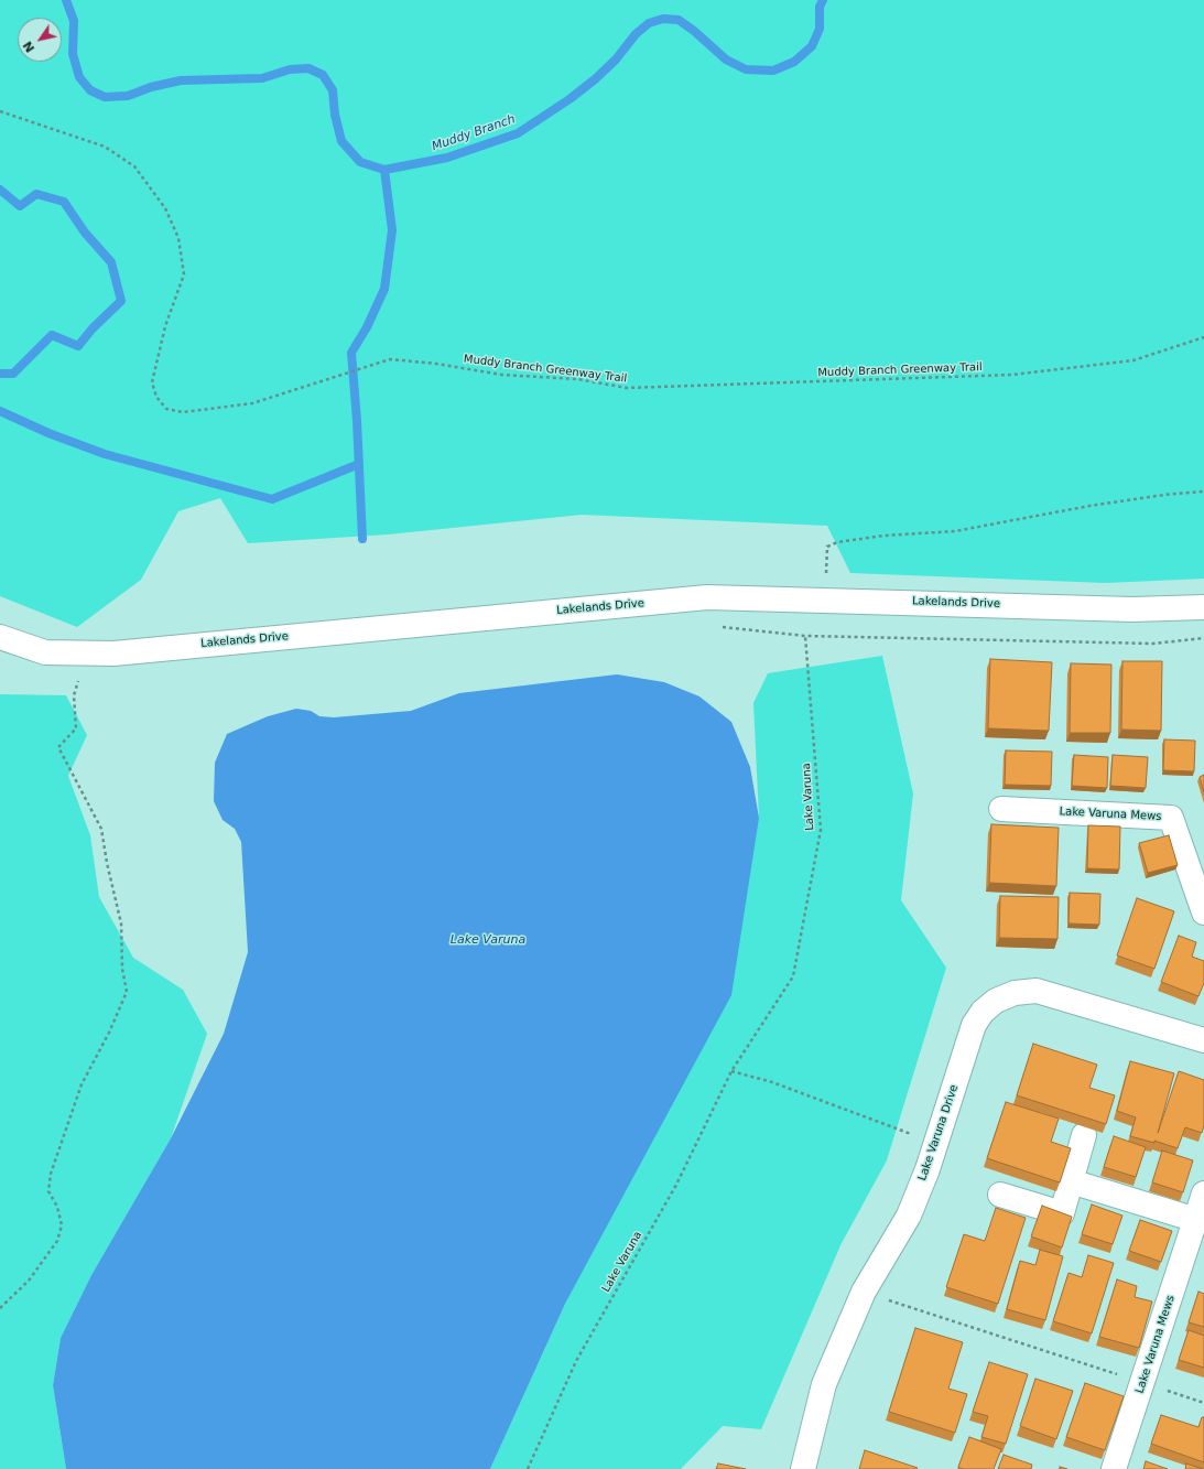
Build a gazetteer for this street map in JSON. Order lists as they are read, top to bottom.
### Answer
{
  "streets": {
    "street": ["Lakelands Drive", "Lake Varuna Mews", "Lake Varuna Drive"],
    "path": ["Muddy Branch Greenway Trail", "Lake Varuna"]
  },
  "water": ["Muddy Branch", "Lake Varuna"],
  "north": "bottom left"
}
